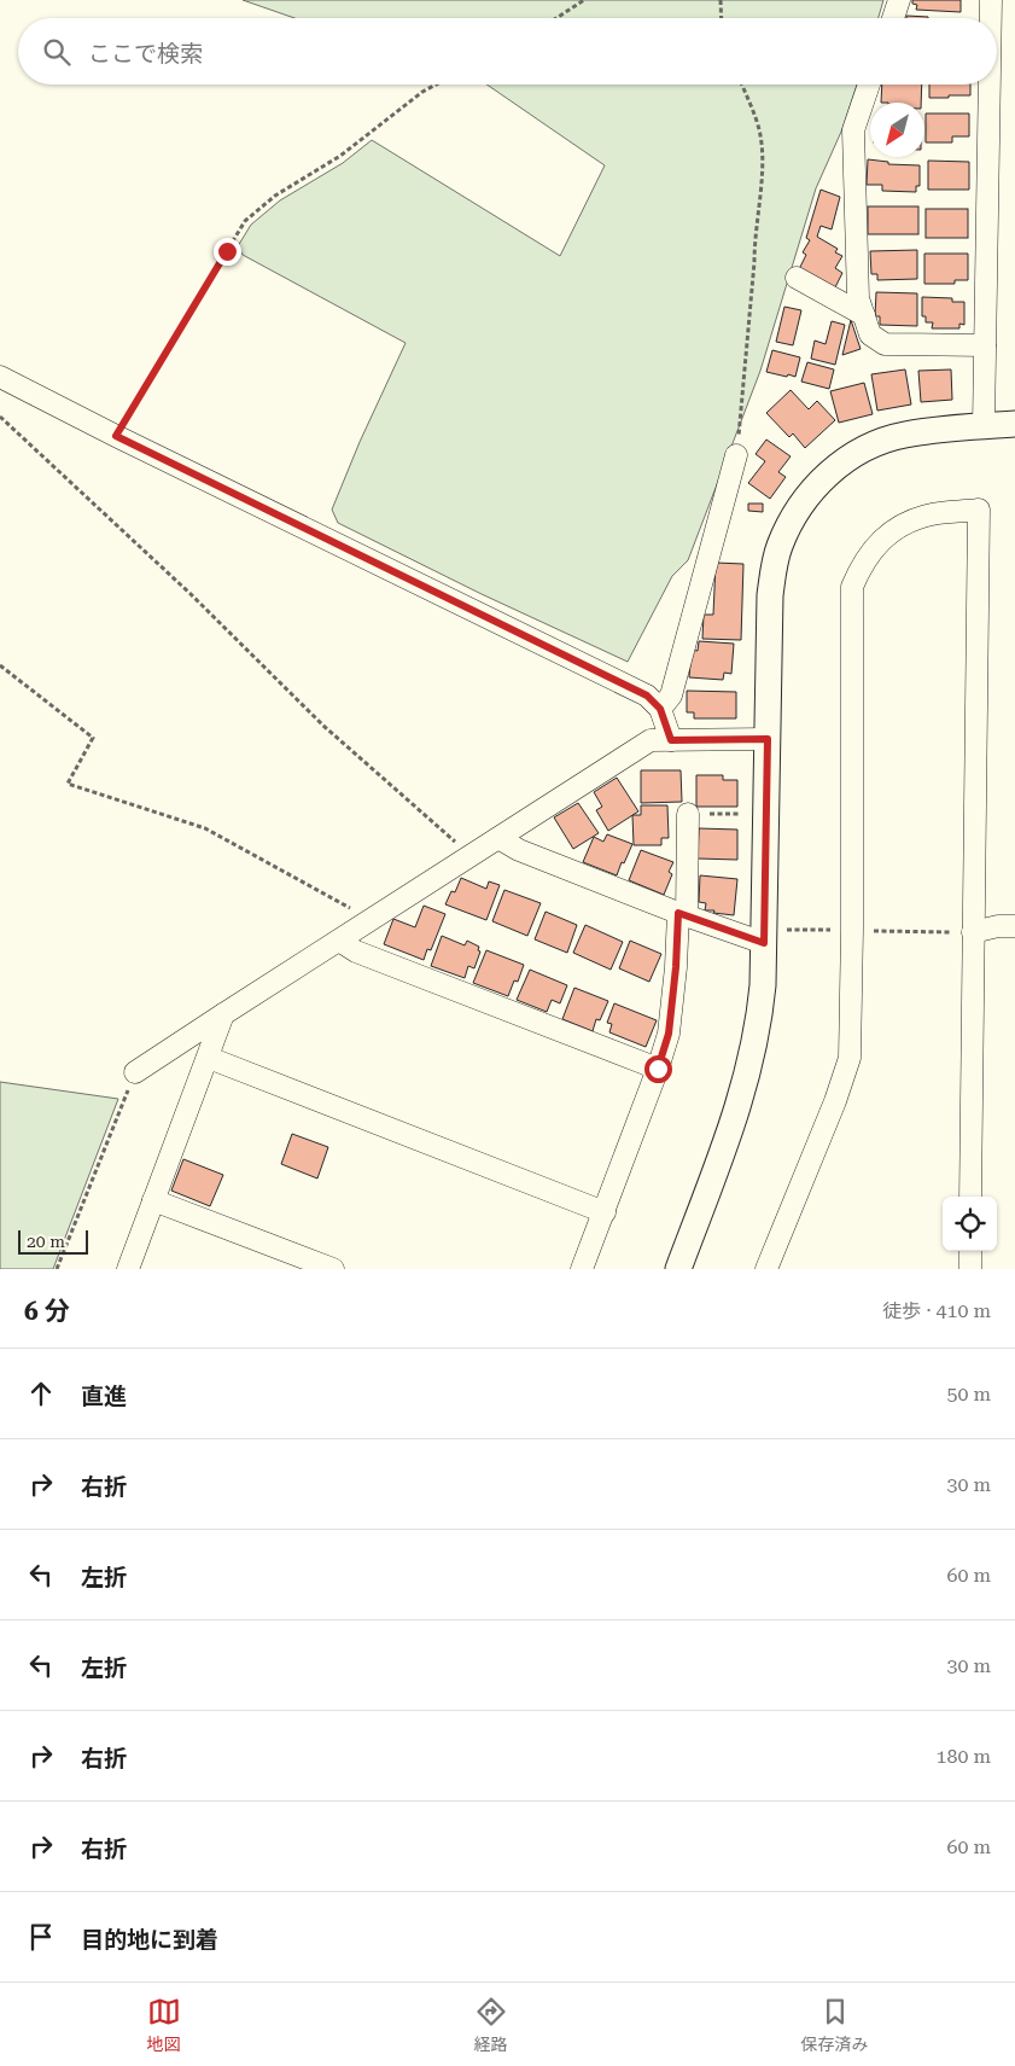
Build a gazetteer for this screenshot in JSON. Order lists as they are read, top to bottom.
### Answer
{
  "scale_bar": "20 m",
  "north": "bottom left",
  "page": {
    "search": "ここで検索",
    "scale": "20 m",
    "heading": ["6 分", "徒歩 · 410 m"],
    "list": [
      ["直進", "50 m"],
      ["右折", "30 m"],
      ["左折", "60 m"],
      ["左折", "30 m"],
      ["右折", "180 m"],
      ["右折", "60 m"],
      "目的地に到着"
    ],
    "nav": ["地図", "経路", "保存済み"]
  }
}
